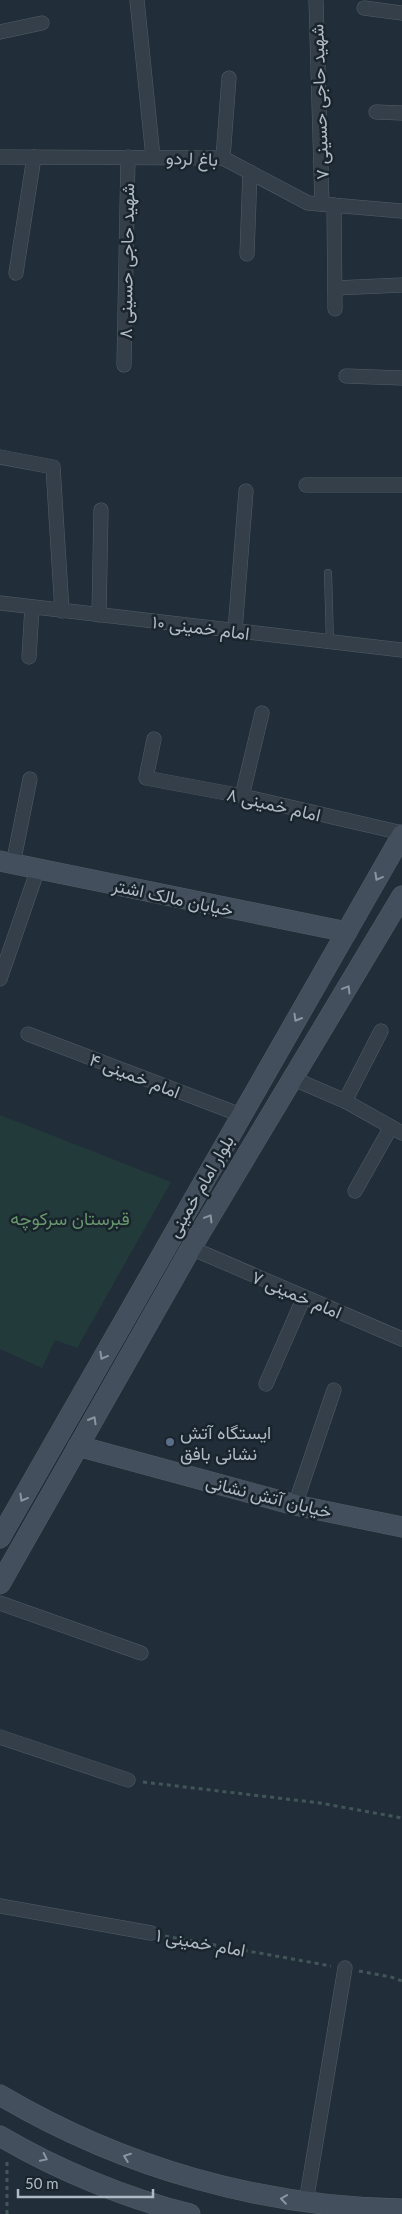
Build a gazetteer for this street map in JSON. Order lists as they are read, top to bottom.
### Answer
{
  "streets": {
    "main road": ["خیابان مالک اشتر", "بلوار امام خمینی", "خیابان آتش نشانی"],
    "street": [
      "شهید حاجی حسینی ۷",
      "باغ لردو",
      "شهید حاجی حسینی ۸",
      "امام خمینی ۱۰",
      "امام خمینی ۸",
      "امام خمینی ۴",
      "امام خمینی ۷",
      "امام خمینی ۱"
    ]
  },
  "crossings": [
    ["شهید حاجی حسینی ۷", "باغ لردو"],
    ["باغ لردو", "شهید حاجی حسینی ۸"],
    ["امام خمینی ۸", "بلوار امام خمینی"],
    ["خیابان مالک اشتر", "بلوار امام خمینی"],
    ["امام خمینی ۴", "بلوار امام خمینی"],
    ["بلوار امام خمینی", "امام خمینی ۷"],
    ["بلوار امام خمینی", "خیابان آتش نشانی"]
  ],
  "parks": ["قبرستان سرکوچه"],
  "places": ["ایستگاه آتش نشانی بافق"],
  "scale_bar": "50 m"
}
